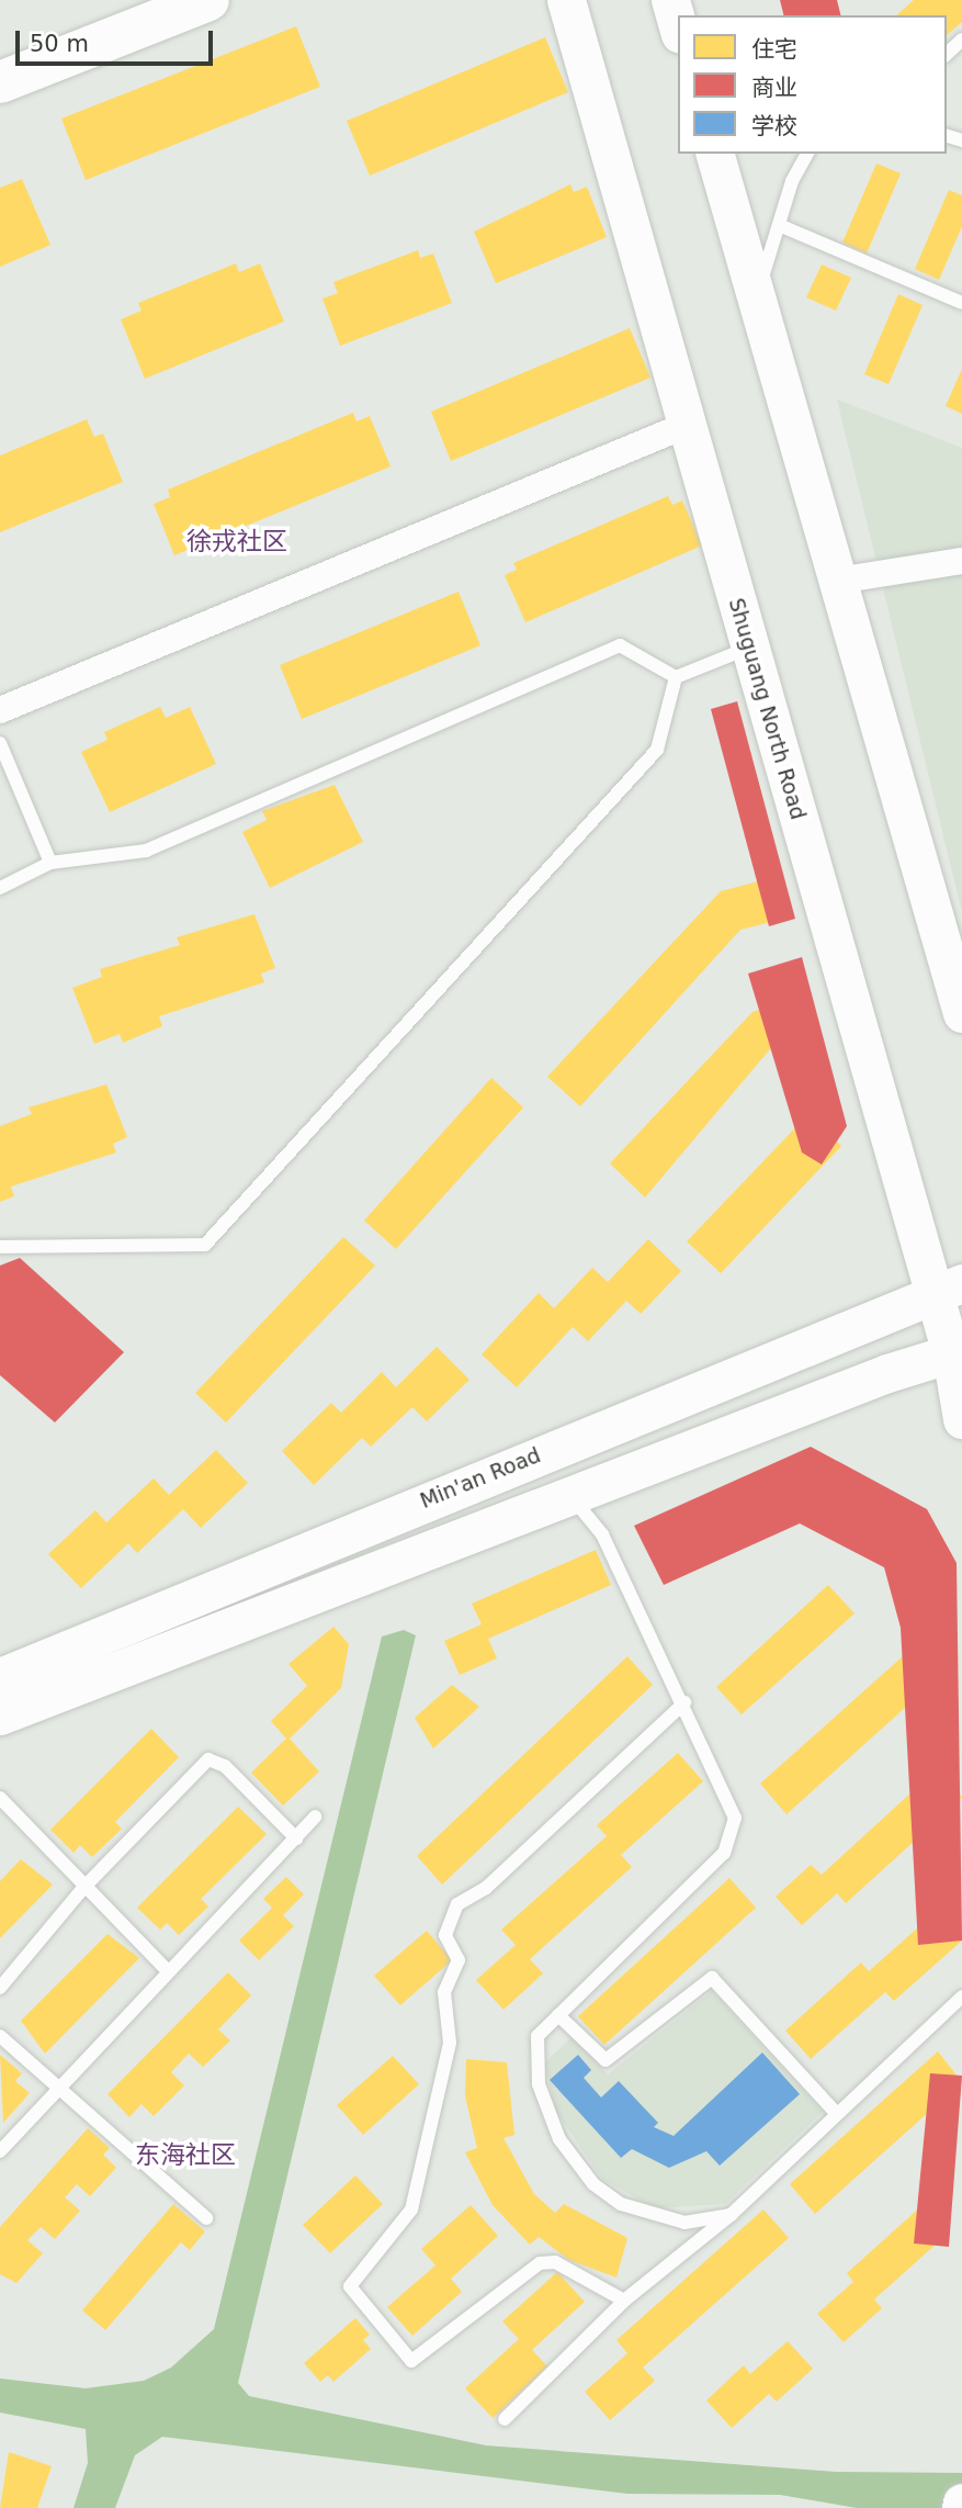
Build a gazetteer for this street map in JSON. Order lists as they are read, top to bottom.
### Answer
{
  "streets": {
    "main road": ["Shuguang North Road", "Min'an Road"]
  },
  "crossings": [
    ["Shuguang North Road", "Min'an Road"]
  ],
  "districts": ["徐戎社区", "东海社区"],
  "legend": ["住宅", "商业", "学校"],
  "scale_bar": "50 m"
}
